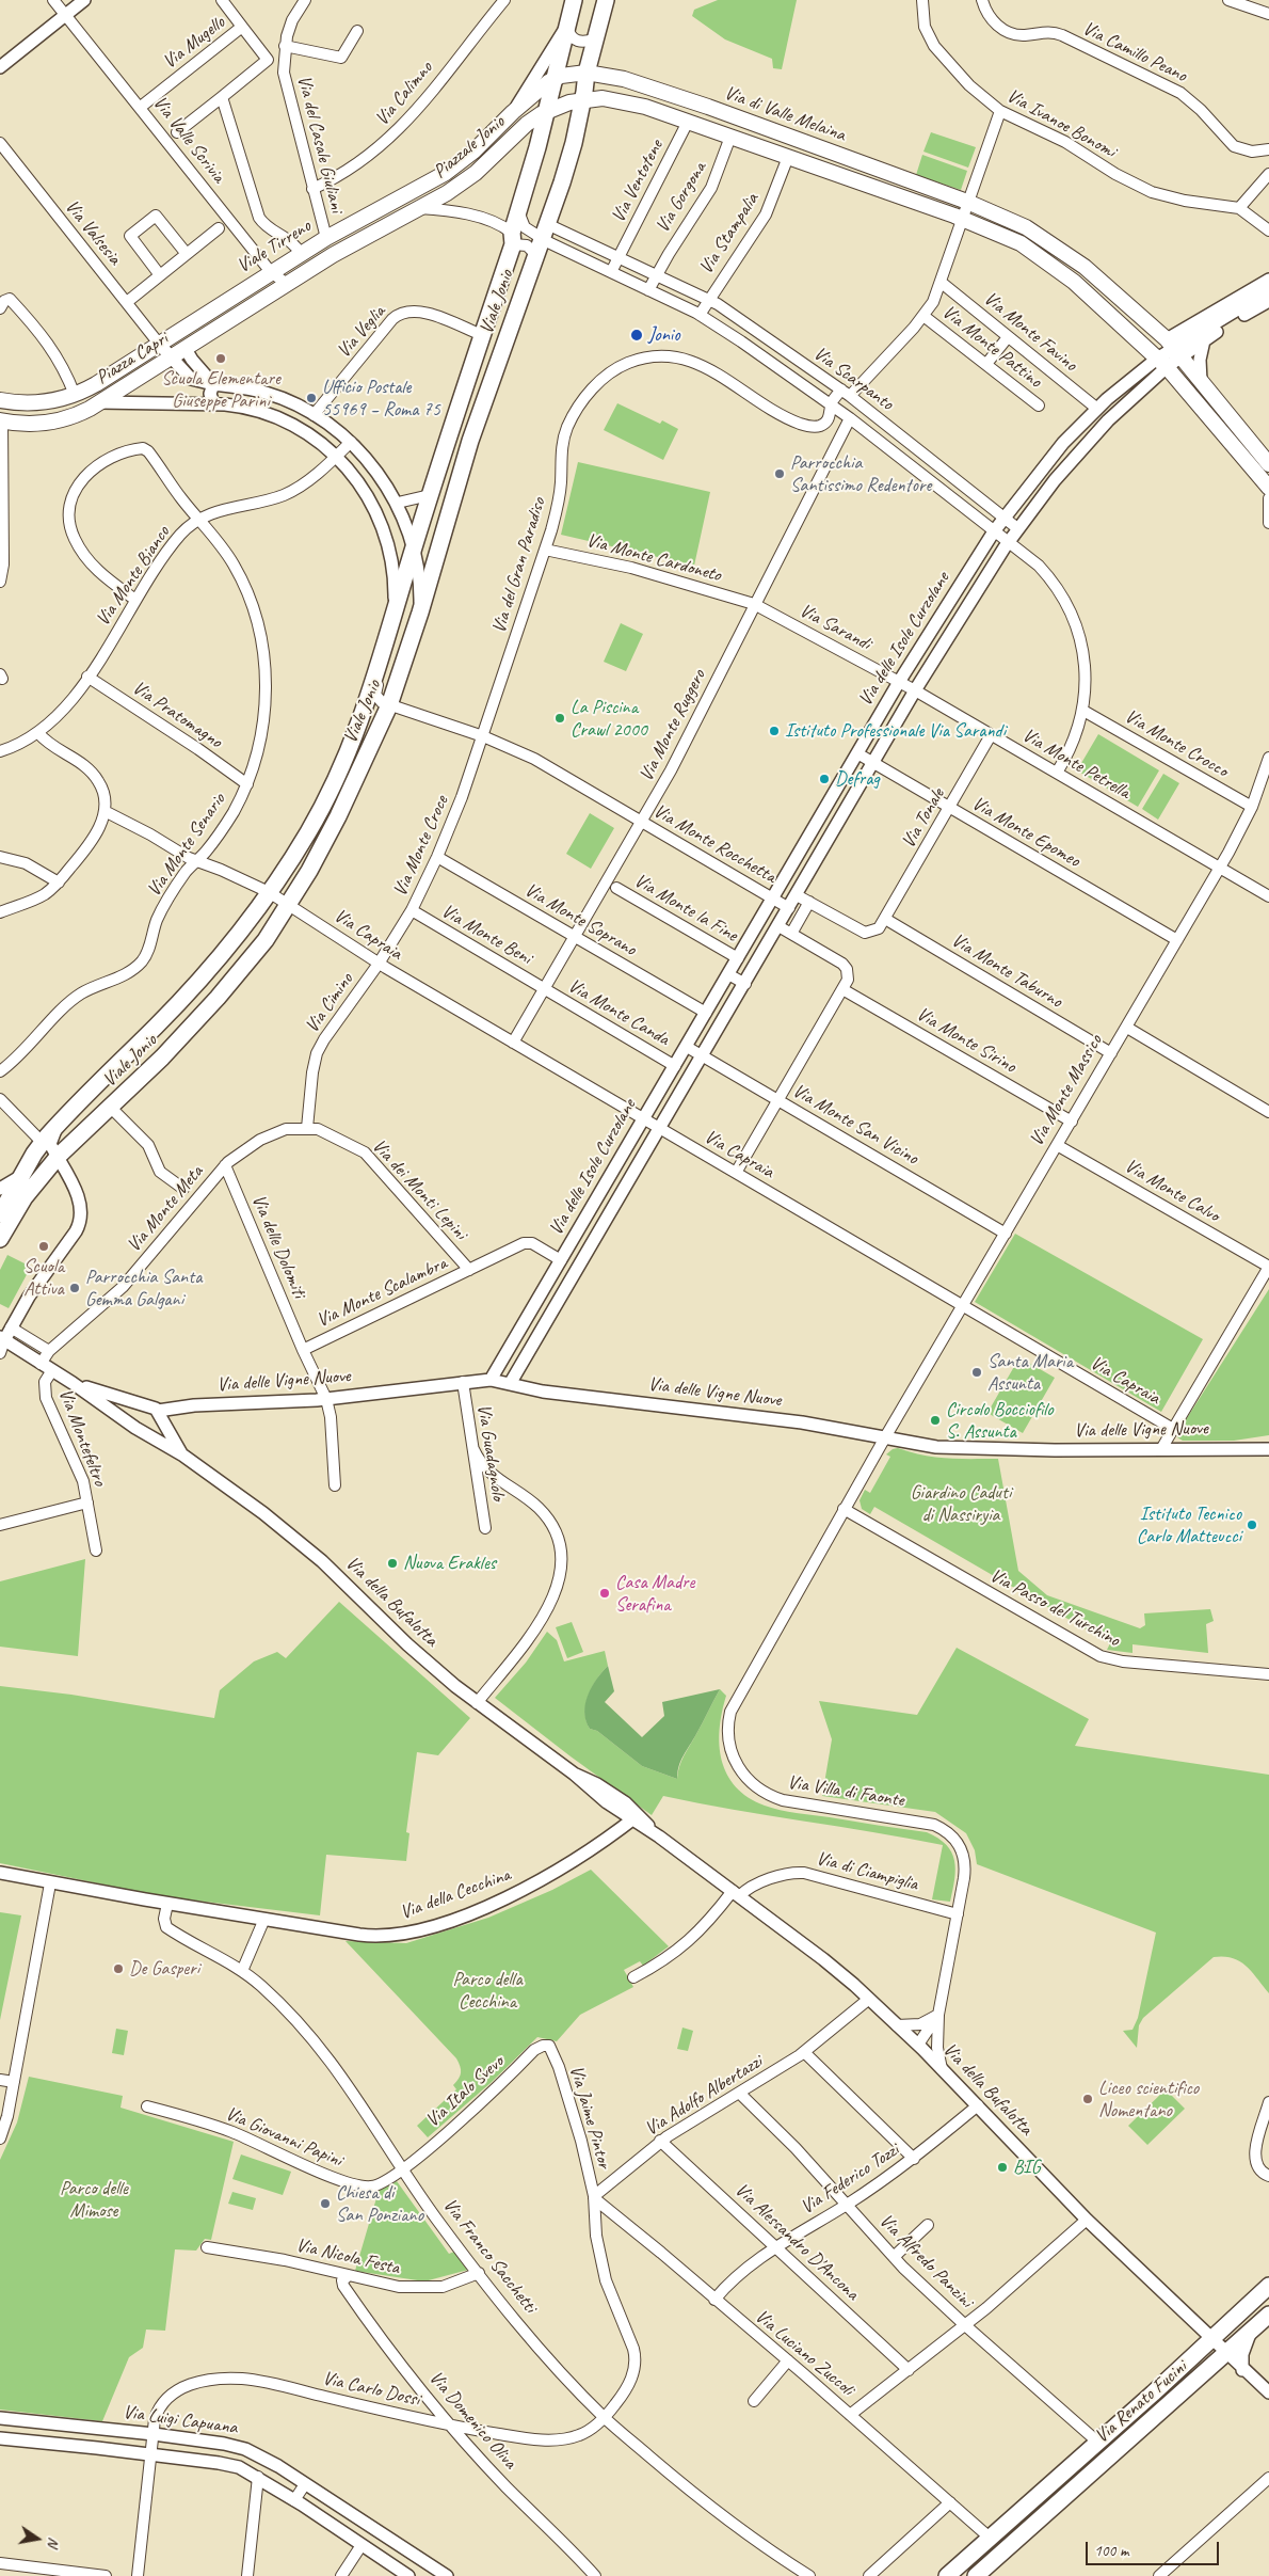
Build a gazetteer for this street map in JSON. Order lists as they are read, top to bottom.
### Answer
{
  "streets": {
    "main road": [
      "Via di Valle Melaina",
      "Piazzale Jonio",
      "Viale Tirreno",
      "Viale Jonio",
      "Piazza Capri",
      "Via Renato Fucini"
    ],
    "street": [
      "Via Mugello",
      "Via Camillo Peano",
      "Via Calimno",
      "Via Ivanoe Bonomi",
      "Via Valle Scrivia",
      "Via del Casale Giuliani",
      "Via Ventotene",
      "Via Gorgona",
      "Via Valsesia",
      "Via Stampalia",
      "Via Veglia",
      "Via Monte Favino",
      "Via Monte Pattino",
      "Via Scarpanto",
      "Via Monte Cardoneto",
      "Via del Gran Paradiso",
      "Via Monte Bianco",
      "Via Sarandi",
      "Via delle Isole Curzolane",
      "Via Pratomagno",
      "Via Monte Ruggero",
      "Via Monte Crocco",
      "Via Monte Petrella",
      "Via Tonale",
      "Via Monte Epomeo",
      "Via Monte Rocchetta",
      "Via Monte Senario",
      "Via Monte Croce",
      "Via Monte la Fine",
      "Via Monte Soprano",
      "Via Capraia",
      "Via Monte Beni",
      "Via Monte Taburno",
      "Via Cimino",
      "Via Monte Canda",
      "Via Monte Sirino",
      "Via Monte Massico",
      "Via Monte San Vicino",
      "Via dei Monti Lepini",
      "Via Monte Calvo",
      "Via Monte Meta",
      "Via delle Dolomiti",
      "Via Monte Scalambra",
      "Via delle Vigne Nuove",
      "Via Montefeltro",
      "Via Guadagnolo",
      "Via della Bufalotta",
      "Via Passo del Turchino",
      "Via Villa di Faonte",
      "Via di Ciampiglia",
      "Via della Cecchina",
      "Via Italo Svevo",
      "Via Adolfo Albertazzi",
      "Via Jaime Pintor",
      "Via Giovanni Papini",
      "Via Federico Tozzi",
      "Via Alessandro D'Ancona",
      "Via Franco Sacchetti",
      "Via Nicola Festa",
      "Via Alfredo Panzini",
      "Via Luciano Zuccoli",
      "Via Carlo Dossi",
      "Via Luigi Capuana",
      "Via Domenico Oliva"
    ]
  },
  "crossings": [
    ["Via Mugello", "Via Valle Scrivia"],
    ["Via Calimno", "Via del Casale Giuliani"],
    ["Via di Valle Melaina", "Piazzale Jonio"],
    ["Via di Valle Melaina", "Via Ventotene"],
    ["Via di Valle Melaina", "Via Gorgona"],
    ["Via di Valle Melaina", "Via Stampalia"],
    ["Via di Valle Melaina", "Viale Jonio"],
    ["Via di Valle Melaina", "Via del Gran Paradiso"],
    ["Via di Valle Melaina", "Via delle Isole Curzolane"],
    ["Via Valle Scrivia", "Viale Tirreno"],
    ["Via del Casale Giuliani", "Viale Tirreno"],
    ["Piazzale Jonio", "Viale Tirreno"],
    ["Piazzale Jonio", "Viale Jonio"],
    ["Via Ventotene", "Via Scarpanto"],
    ["Via Gorgona", "Via Scarpanto"],
    ["Via Valsesia", "Viale Tirreno"],
    ["Via Valsesia", "Piazza Capri"],
    ["Via Stampalia", "Via Scarpanto"],
    ["Viale Tirreno", "Piazza Capri"],
    ["Viale Jonio", "Via Veglia"],
    ["Viale Jonio", "Via Scarpanto"],
    ["Viale Jonio", "Via Monte Rocchetta"],
    ["Viale Jonio", "Via Capraia"],
    ["Via Monte Favino", "Via del Gran Paradiso"],
    ["Via Monte Favino", "Via delle Isole Curzolane"],
    ["Via Monte Pattino", "Via del Gran Paradiso"],
    ["Via Scarpanto", "Via del Gran Paradiso"],
    ["Via Scarpanto", "Via delle Isole Curzolane"],
    ["Via Scarpanto", "Via Monte Ruggero"],
    ["Via Scarpanto", "Via Monte Crocco"],
    ["Via Scarpanto", "Via Monte Petrella"],
    ["Via Monte Cardoneto", "Via del Gran Paradiso"],
    ["Via Monte Cardoneto", "Via Sarandi"],
    ["Via Monte Cardoneto", "Via Monte Ruggero"],
    ["Via del Gran Paradiso", "Via Monte Rocchetta"],
    ["Via del Gran Paradiso", "Via Monte Croce"],
    ["Via Monte Bianco", "Via Pratomagno"],
    ["Via Monte Bianco", "Via Monte Senario"],
    ["Via Sarandi", "Via delle Isole Curzolane"],
    ["Via Sarandi", "Via Monte Ruggero"],
    ["Via Sarandi", "Via Monte Petrella"],
    ["Via delle Isole Curzolane", "Via Monte Petrella"],
    ["Via delle Isole Curzolane", "Via Monte Epomeo"],
    ["Via delle Isole Curzolane", "Via Monte Rocchetta"],
    ["Via delle Isole Curzolane", "Via Monte la Fine"],
    ["Via delle Isole Curzolane", "Via Monte Soprano"],
    ["Via delle Isole Curzolane", "Via Capraia"],
    ["Via delle Isole Curzolane", "Via Monte Canda"],
    ["Via delle Isole Curzolane", "Via Monte San Vicino"],
    ["Via delle Isole Curzolane", "Via Monte Scalambra"],
    ["Via delle Isole Curzolane", "Via delle Vigne Nuove"],
    ["Via Pratomagno", "Via Monte Senario"],
    ["Via Monte Ruggero", "Via Monte Rocchetta"],
    ["Via Monte Ruggero", "Via Monte Soprano"],
    ["Via Monte Ruggero", "Via Capraia"],
    ["Via Monte Ruggero", "Via Monte Beni"],
    ["Via Monte Ruggero", "Via Monte Canda"],
    ["Via Monte Crocco", "Via Monte Massico"],
    ["Via Monte Petrella", "Via Tonale"],
    ["Via Monte Petrella", "Via Monte Massico"],
    ["Via Tonale", "Via Monte Epomeo"],
    ["Via Tonale", "Via Monte Taburno"],
    ["Via Monte Epomeo", "Via Monte Massico"],
    ["Via Monte Rocchetta", "Via Monte Croce"],
    ["Via Monte Senario", "Via Capraia"],
    ["Via Monte Croce", "Via Monte Soprano"],
    ["Via Monte Croce", "Via Capraia"],
    ["Via Monte Croce", "Via Monte Beni"],
    ["Via Monte Croce", "Via Cimino"],
    ["Via Capraia", "Via Cimino"],
    ["Via Capraia", "Via Monte Massico"],
    ["Via Monte Beni", "Via Monte Canda"],
    ["Via Monte Taburno", "Via Monte Massico"],
    ["Via Cimino", "Via dei Monti Lepini"],
    ["Via Monte Sirino", "Via Monte Massico"],
    ["Via Monte Massico", "Via Monte San Vicino"],
    ["Via Monte Massico", "Via Monte Calvo"],
    ["Via Monte Massico", "Via delle Vigne Nuove"],
    ["Via Monte Massico", "Via Villa di Faonte"],
    ["Via dei Monti Lepini", "Via Monte Meta"],
    ["Via dei Monti Lepini", "Via delle Dolomiti"],
    ["Via dei Monti Lepini", "Via Monte Scalambra"],
    ["Via Monte Meta", "Via delle Dolomiti"],
    ["Via delle Dolomiti", "Via Monte Scalambra"],
    ["Via delle Dolomiti", "Via delle Vigne Nuove"],
    ["Via delle Vigne Nuove", "Via Guadagnolo"],
    ["Via delle Vigne Nuove", "Via della Bufalotta"],
    ["Via delle Vigne Nuove", "Via Villa di Faonte"],
    ["Via della Bufalotta", "Via Villa di Faonte"],
    ["Via della Bufalotta", "Via di Ciampiglia"],
    ["Via della Bufalotta", "Via della Cecchina"],
    ["Via della Bufalotta", "Via Adolfo Albertazzi"],
    ["Via della Bufalotta", "Via Federico Tozzi"],
    ["Via della Bufalotta", "Via Renato Fucini"],
    ["Via Passo del Turchino", "Via Villa di Faonte"],
    ["Via Villa di Faonte", "Via di Ciampiglia"],
    ["Via della Cecchina", "Via Franco Sacchetti"],
    ["Via Italo Svevo", "Via Jaime Pintor"],
    ["Via Italo Svevo", "Via Giovanni Papini"],
    ["Via Italo Svevo", "Via Franco Sacchetti"],
    ["Via Adolfo Albertazzi", "Via Jaime Pintor"],
    ["Via Adolfo Albertazzi", "Via Alessandro D'Ancona"],
    ["Via Adolfo Albertazzi", "Via Alfredo Panzini"],
    ["Via Adolfo Albertazzi", "Via Luciano Zuccoli"],
    ["Via Jaime Pintor", "Via Luciano Zuccoli"],
    ["Via Giovanni Papini", "Via Franco Sacchetti"],
    ["Via Federico Tozzi", "Via Alessandro D'Ancona"],
    ["Via Federico Tozzi", "Via Alfredo Panzini"],
    ["Via Federico Tozzi", "Via Luciano Zuccoli"],
    ["Via Franco Sacchetti", "Via Nicola Festa"],
    ["Via Franco Sacchetti", "Via Carlo Dossi"],
    ["Via Nicola Festa", "Via Domenico Oliva"],
    ["Via Alfredo Panzini", "Via Renato Fucini"],
    ["Via Luciano Zuccoli", "Via Renato Fucini"],
    ["Via Carlo Dossi", "Via Luigi Capuana"],
    ["Via Carlo Dossi", "Via Domenico Oliva"]
  ],
  "parks": ["Giardino Caduti di Nassiryia", "Parco della Cecchina", "Parco delle Mimose"],
  "places": [
    "Jonio",
    "Scuola Elementare Giuseppe Parini",
    "Ufficio Postale 55969 – Roma 75",
    "Parrocchia Santissimo Redentore",
    "La Piscina Crawl 2000",
    "Istituto Professionale Via Sarandi",
    "Defrag",
    "Scuola Attiva",
    "Parrocchia Santa Gemma Galgani",
    "Santa Maria Assunta",
    "Circolo Bocciofilo S. Assunta",
    "Istituto Tecnico Carlo Matteucci",
    "Nuova Erakles",
    "Casa Madre Serafina",
    "De Gasperi",
    "Liceo scientifico Nomentano",
    "BIG",
    "Chiesa di San Ponziano"
  ],
  "scale_bar": "100 m",
  "north": "right"
}
